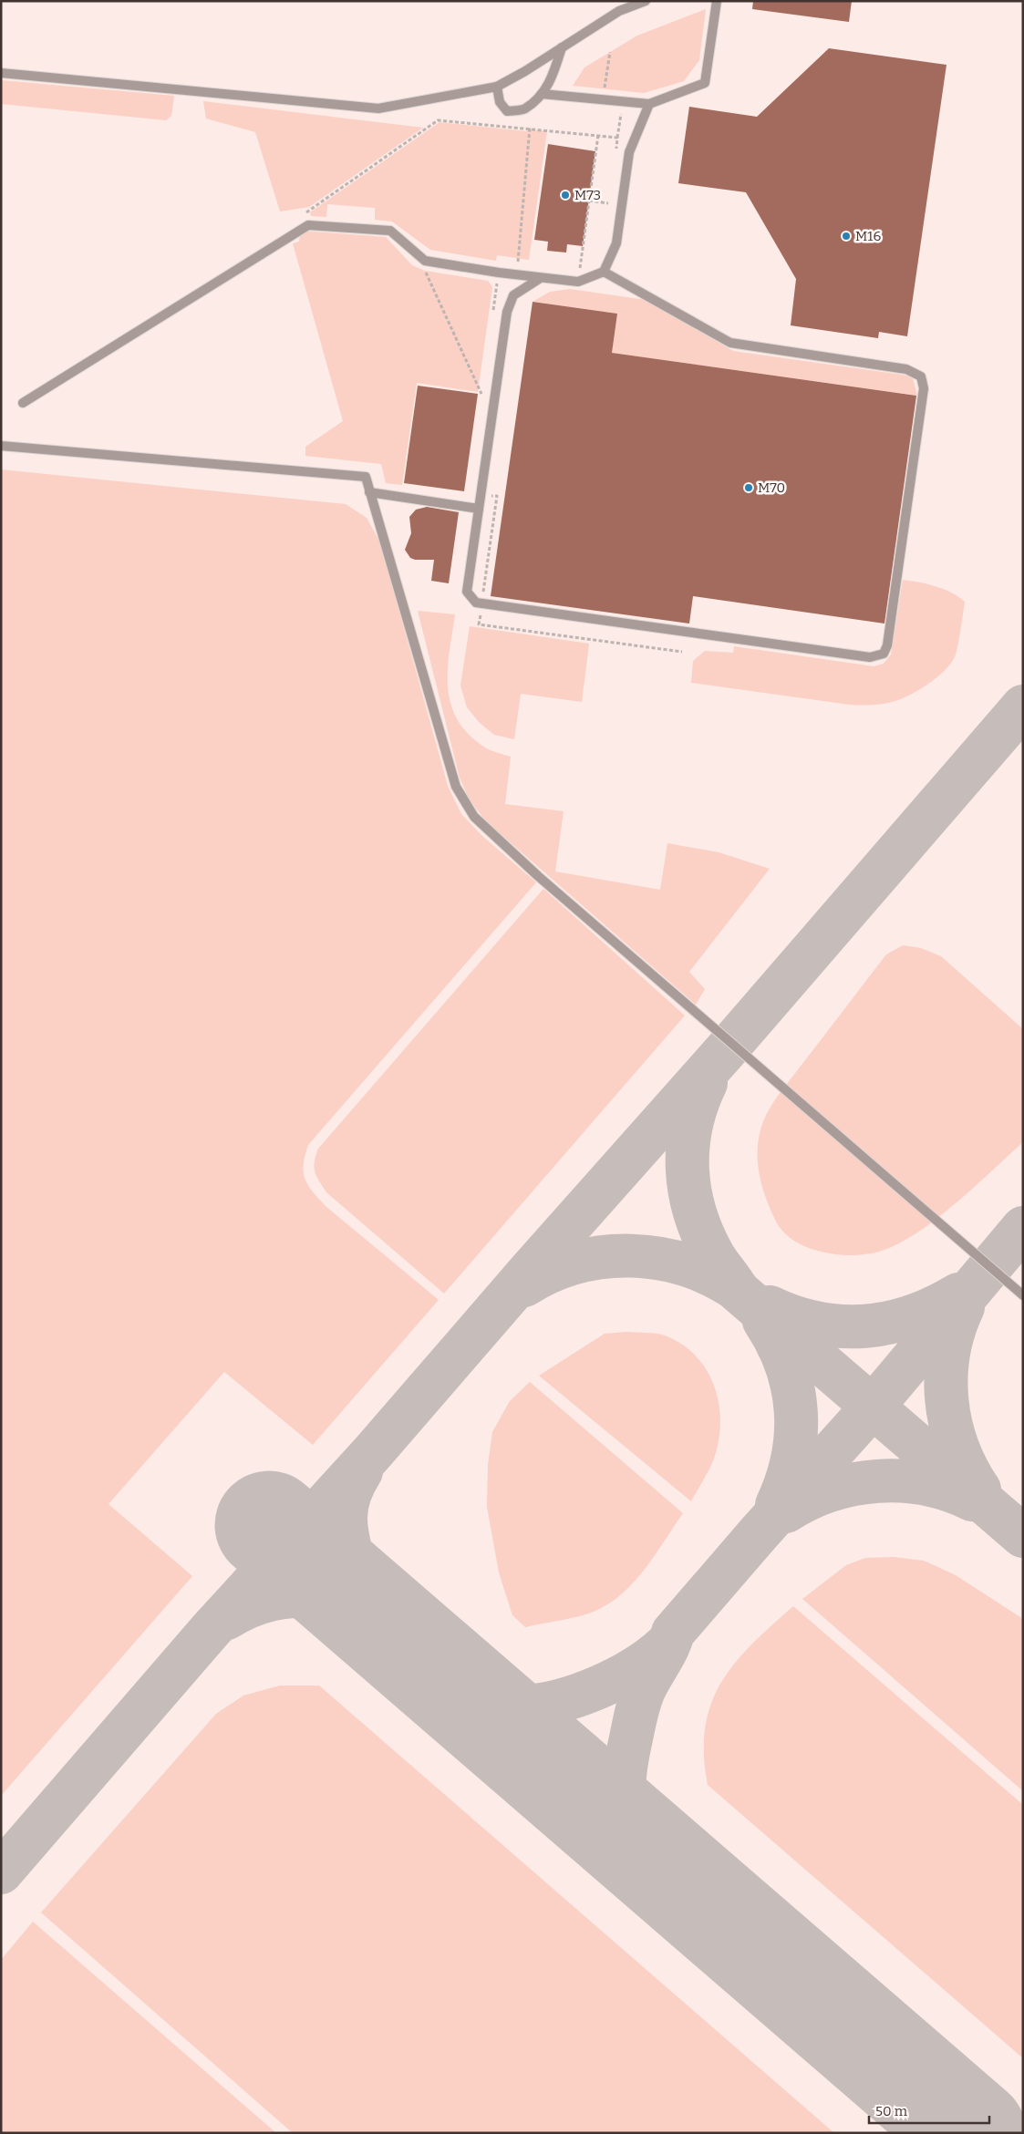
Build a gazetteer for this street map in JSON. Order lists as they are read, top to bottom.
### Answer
{
  "places": ["M73", "M16", "M70"],
  "scale_bar": "50 m"
}
